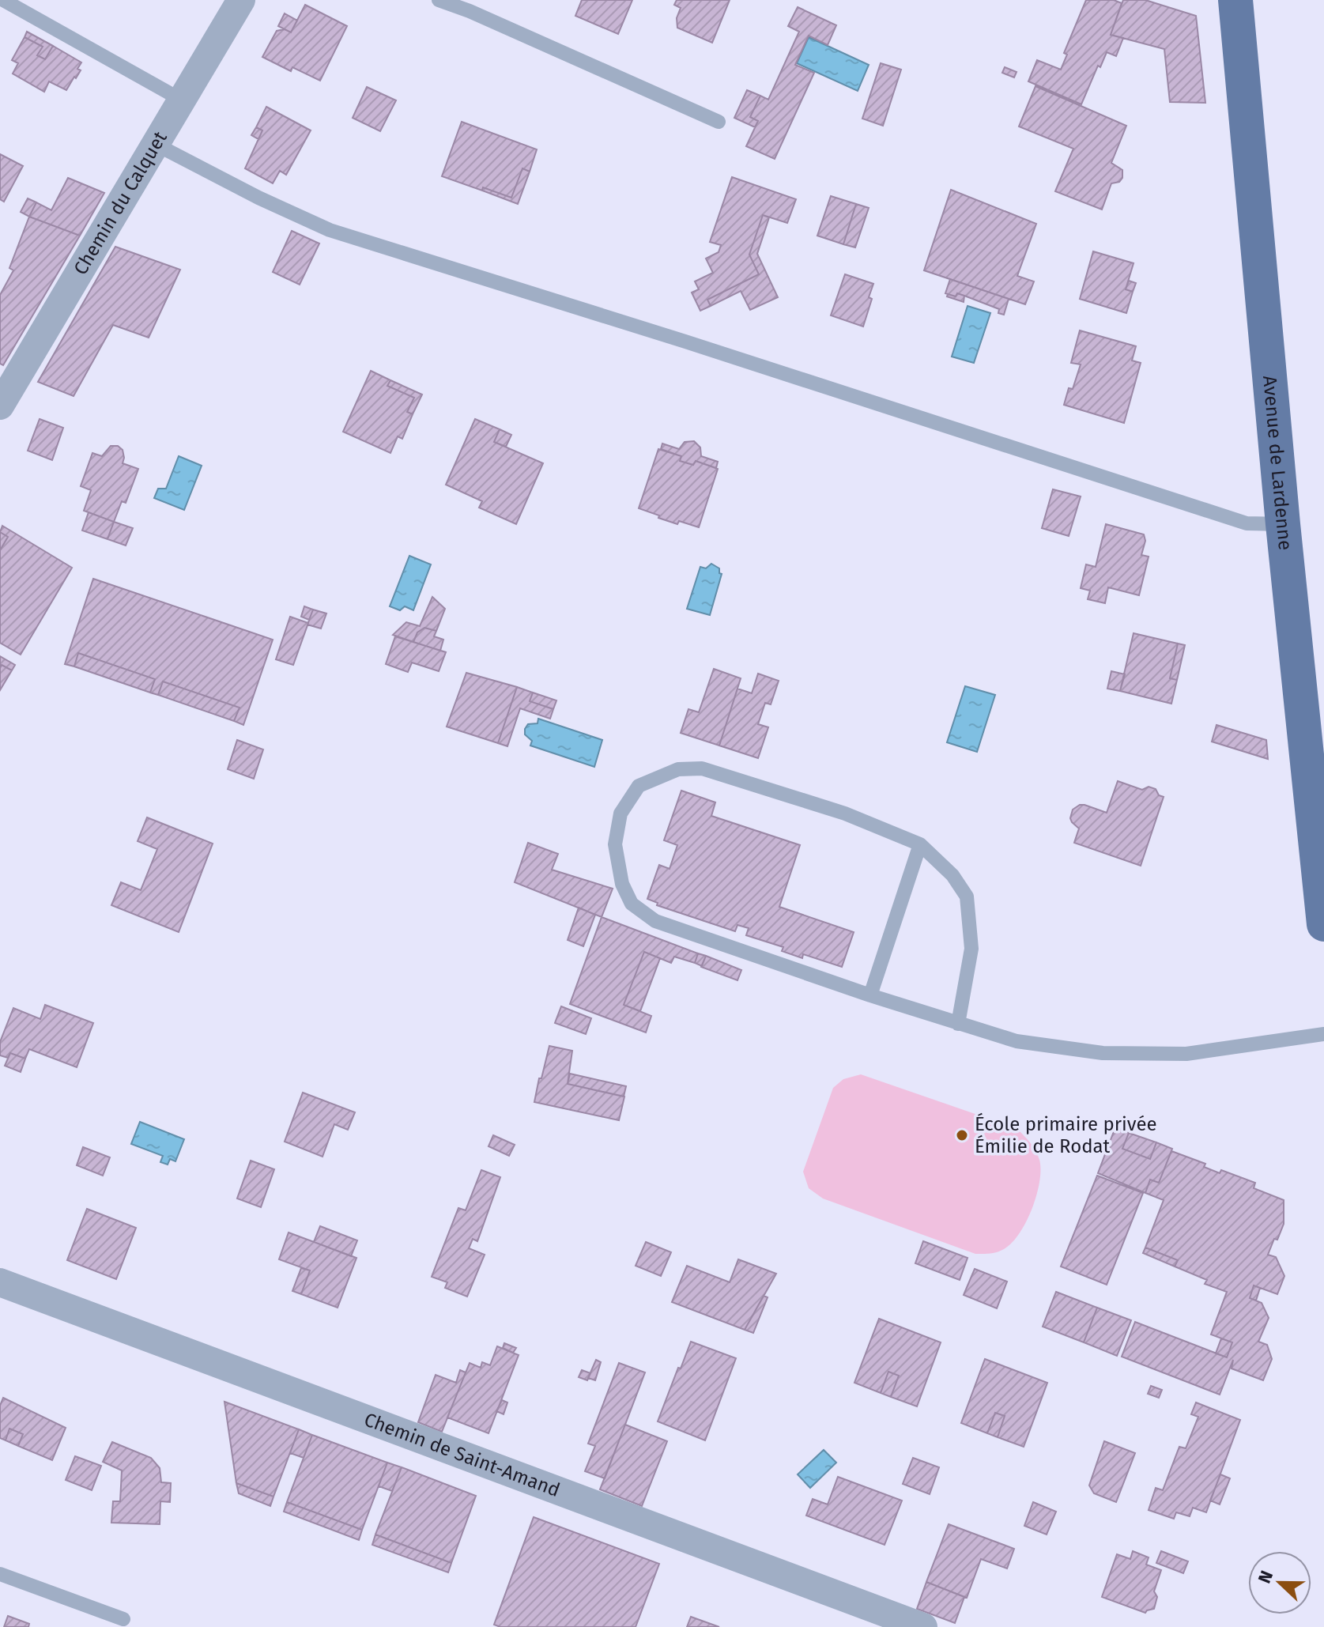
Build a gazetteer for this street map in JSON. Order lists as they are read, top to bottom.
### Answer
{
  "streets": {
    "main road": ["Avenue de Lardenne"],
    "street": ["Chemin du Calquet", "Chemin de Saint-Amand"]
  },
  "places": ["École primaire privée Émilie de Rodat"],
  "north": "left"
}
